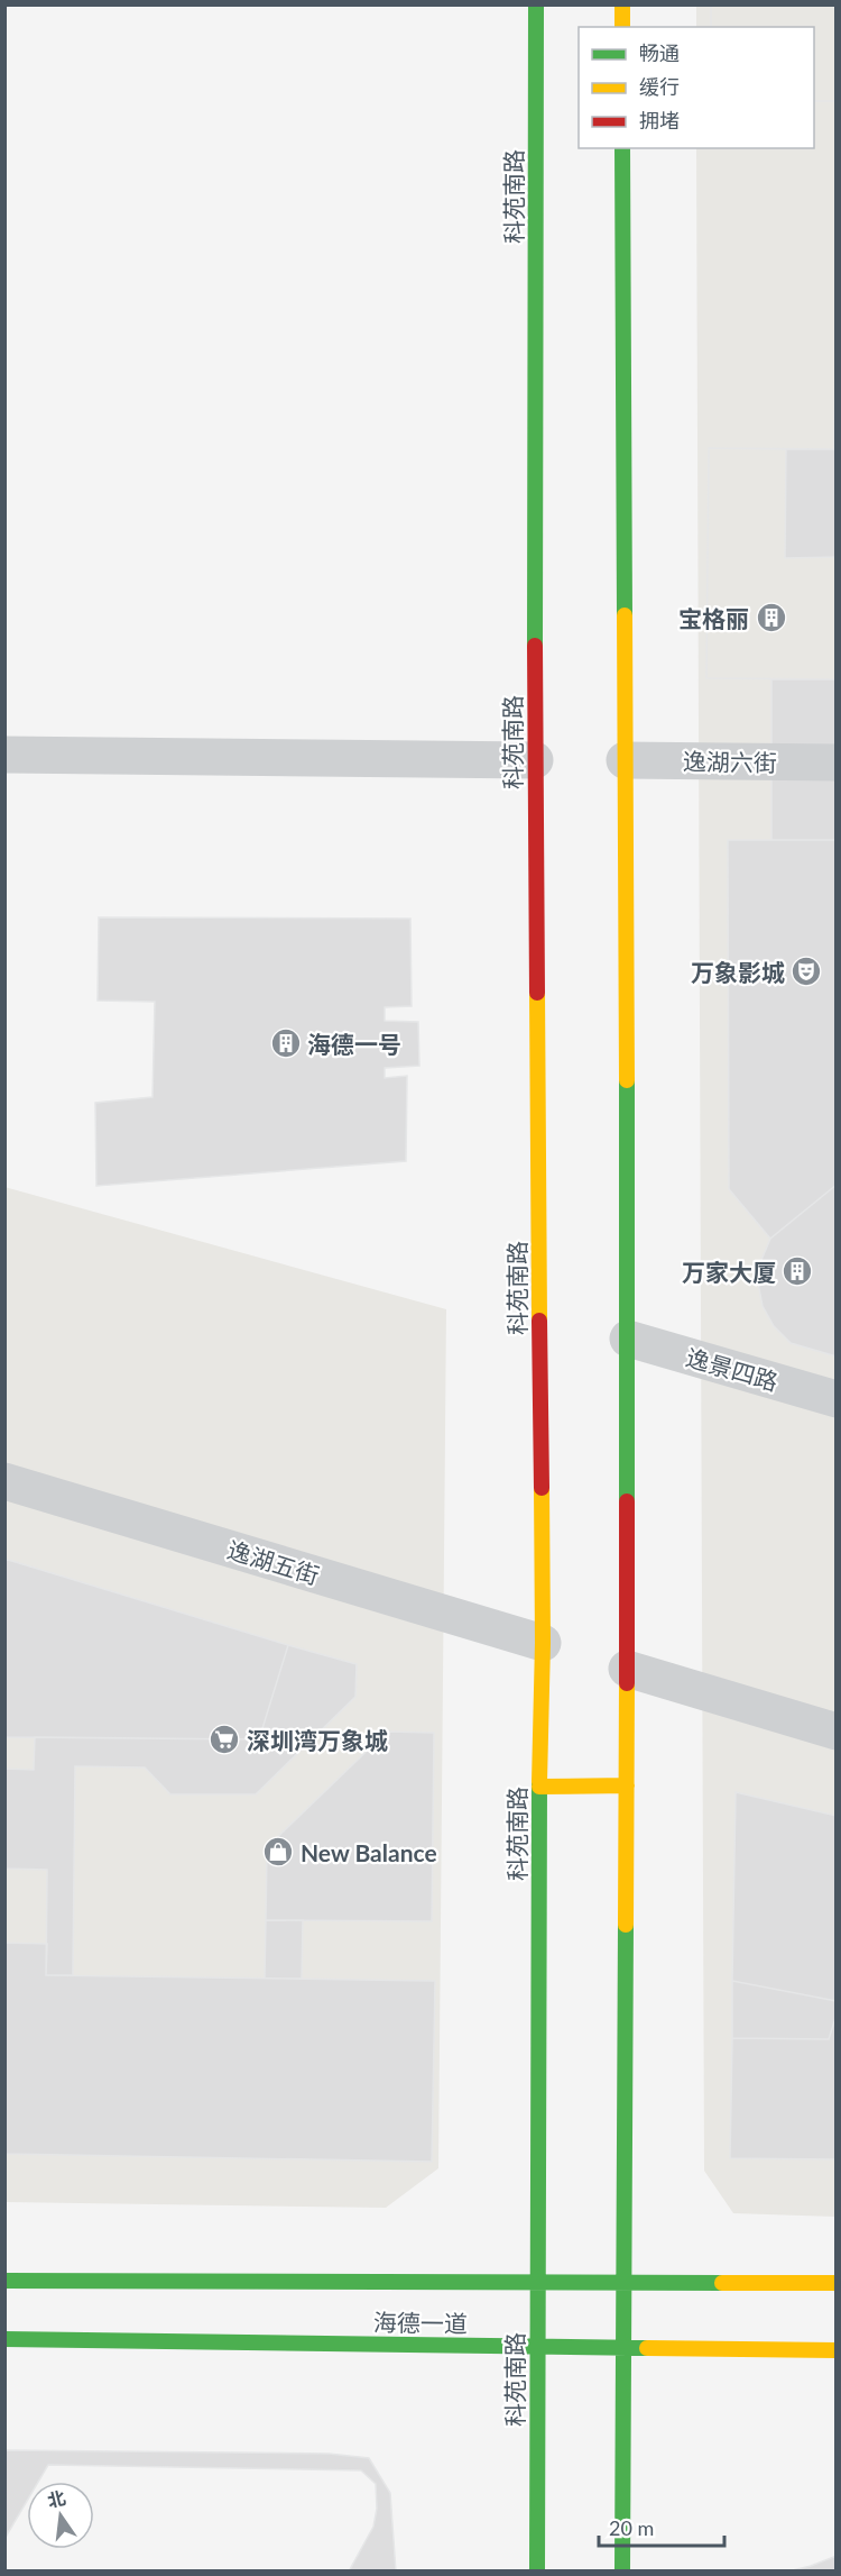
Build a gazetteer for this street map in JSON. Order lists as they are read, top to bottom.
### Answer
{
  "streets": {
    "main road": ["科苑南路", "海德一道"],
    "street": ["逸湖六街", "逸景四路", "逸湖五街"]
  },
  "crossings": [
    ["科苑南路", "逸湖五街"],
    ["科苑南路", "海德一道"]
  ],
  "places": {
    "building": ["宝格丽", "海德一号", "万家大厦"],
    "theatre": ["万象影城"],
    "supermarket": ["深圳湾万象城"],
    "shop": ["New Balance"]
  },
  "legend": ["畅通", "缓行", "拥堵"],
  "scale_bar": "20 m",
  "north": "top"
}
